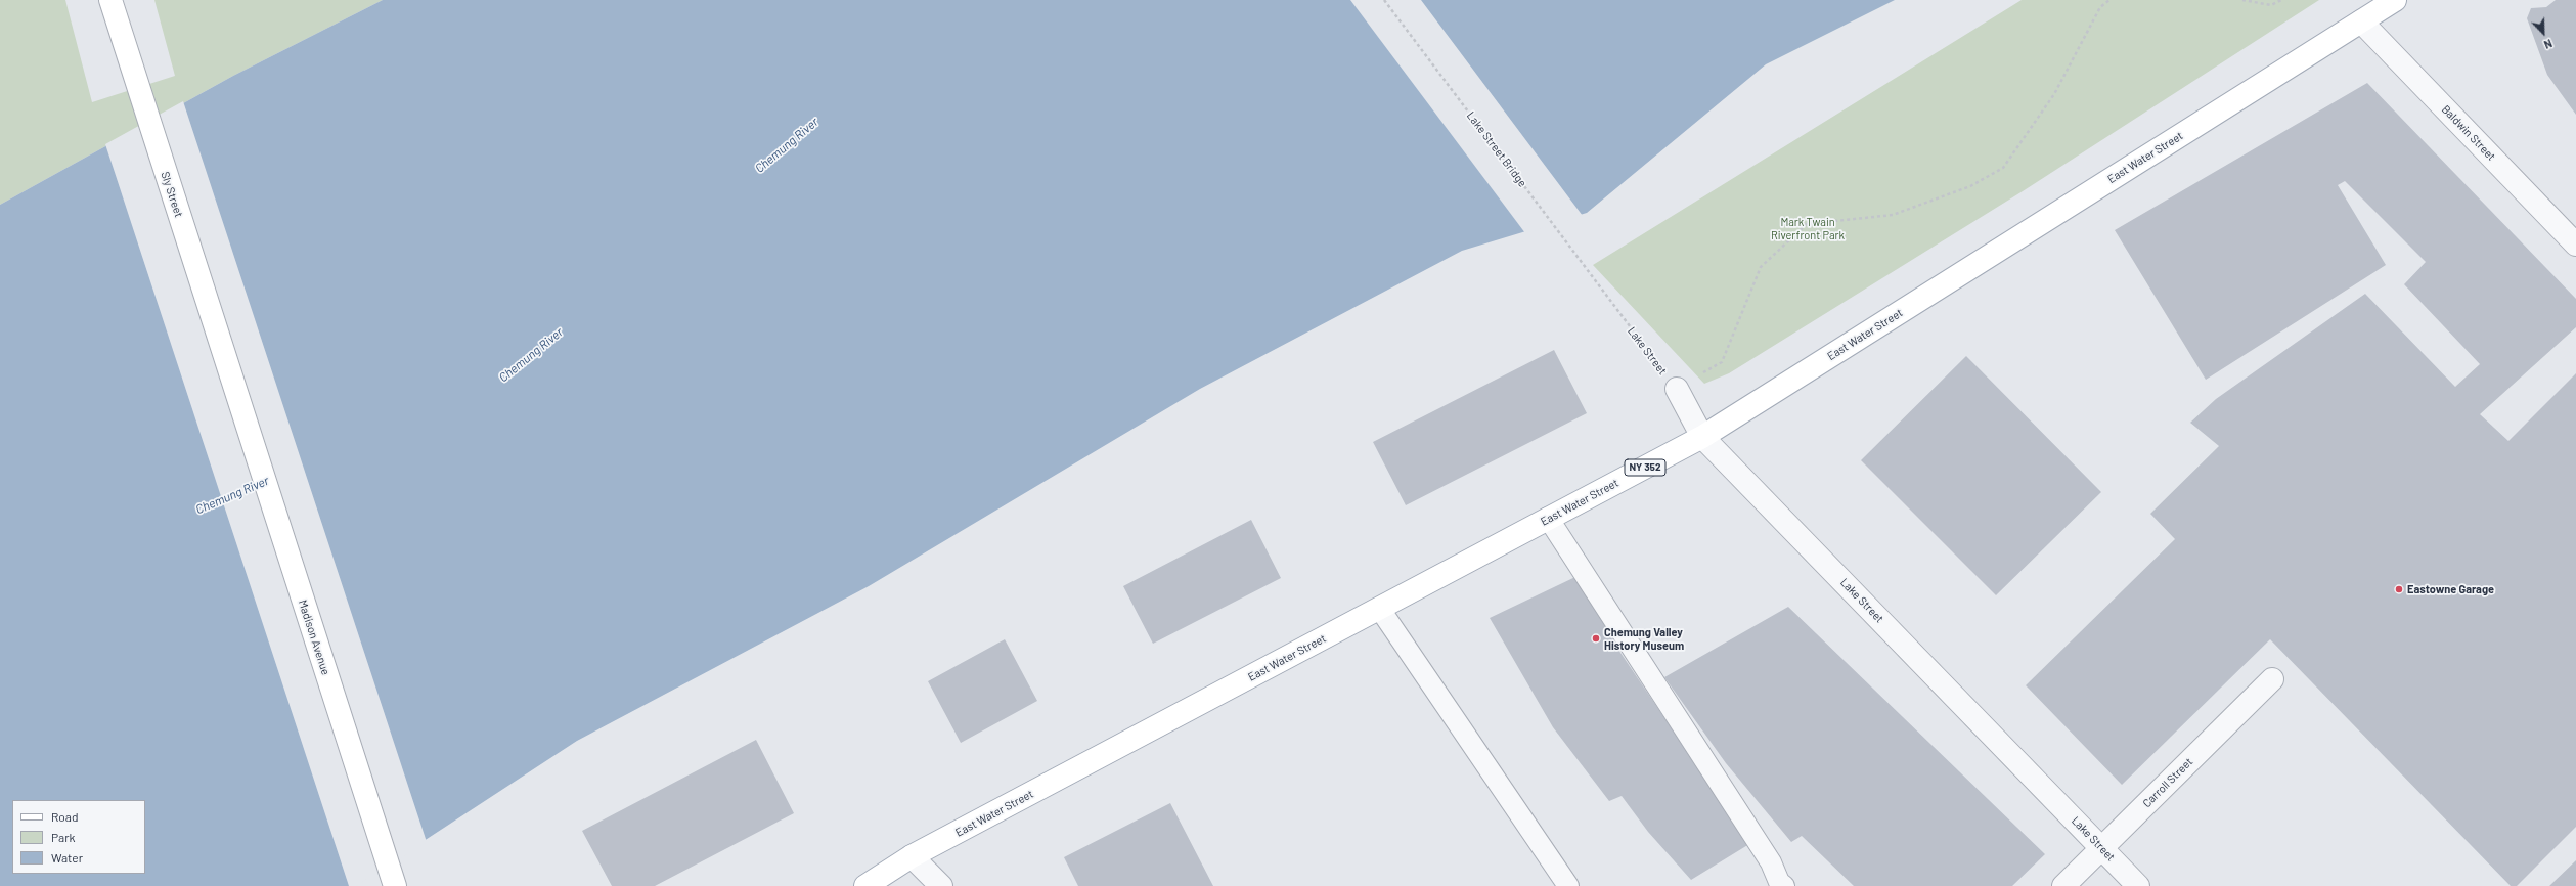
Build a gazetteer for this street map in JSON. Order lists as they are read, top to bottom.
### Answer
{
  "streets": {
    "main road": [
      "East Water Street",
      "Sly Street",
      "NY 352",
      "Madison Avenue"
    ],
    "street": ["Baldwin Street", "Lake Street", "Carroll Street"],
    "path": ["Lake Street Bridge"]
  },
  "crossings": [
    ["Baldwin Street", "East Water Street"],
    ["Lake Street Bridge", "Lake Street"],
    ["East Water Street", "Lake Street"],
    ["Sly Street", "Madison Avenue"],
    ["Lake Street", "Carroll Street"]
  ],
  "water": ["Chemung River"],
  "parks": ["Mark Twain Riverfront Park"],
  "places": ["Eastowne Garage", "Chemung Valley History Museum"],
  "legend": ["Road", "Park", "Water"],
  "north": "bottom right"
}
